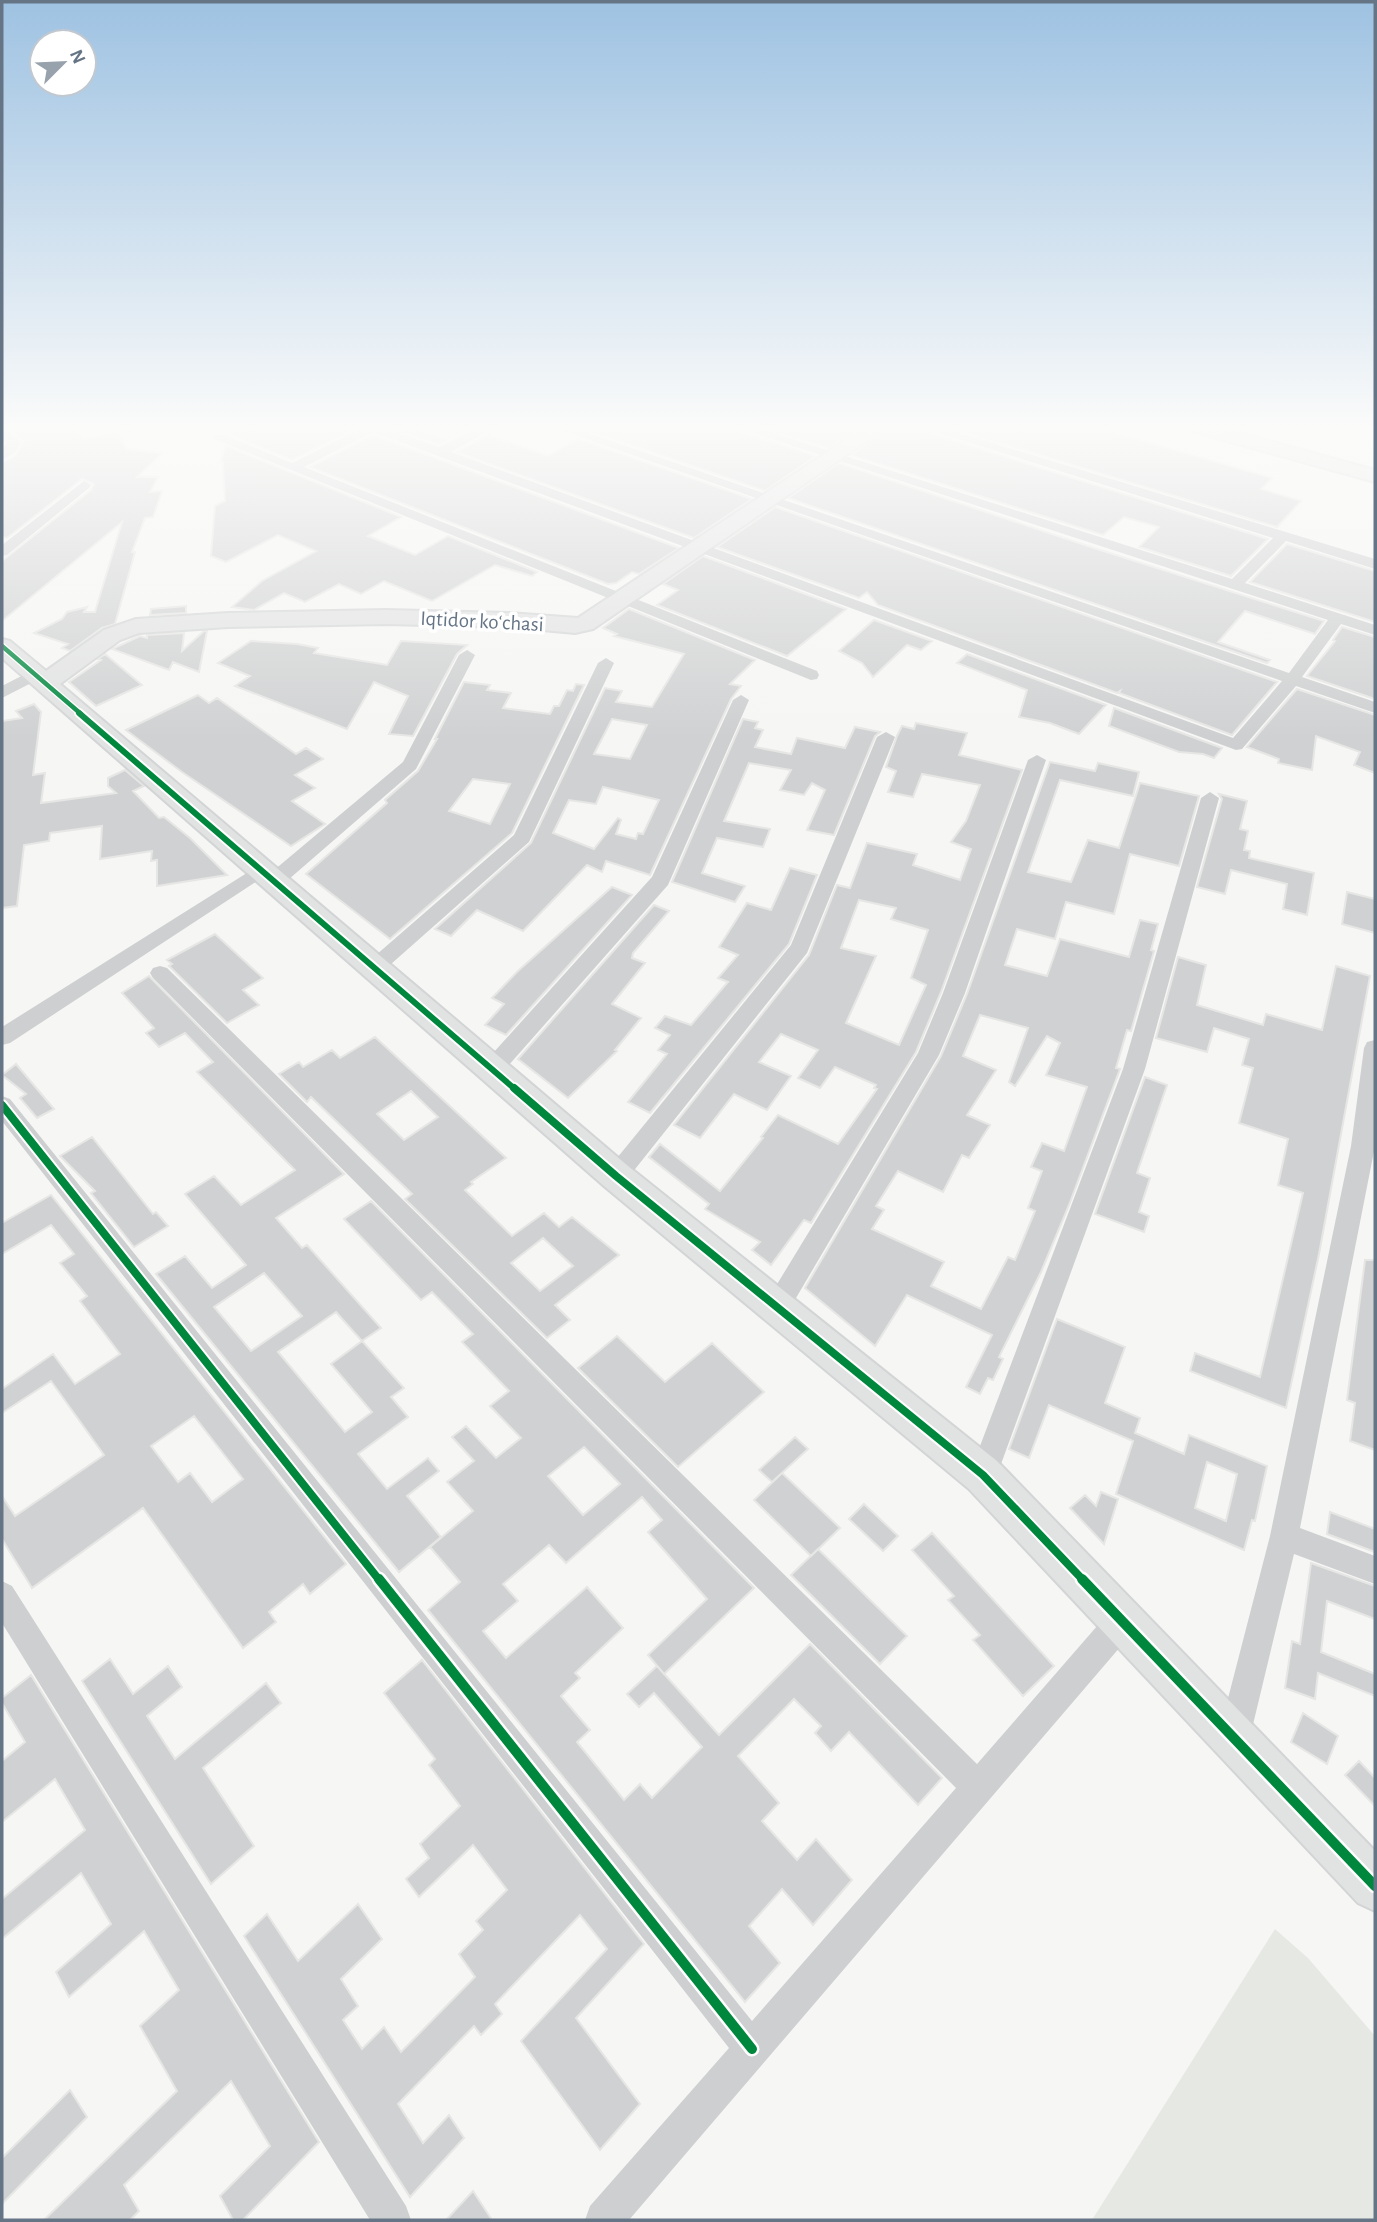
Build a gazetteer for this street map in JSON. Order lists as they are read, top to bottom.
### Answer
{
  "streets": {
    "street": ["Iqtidor koʻchasi"]
  },
  "north": "top right"
}
